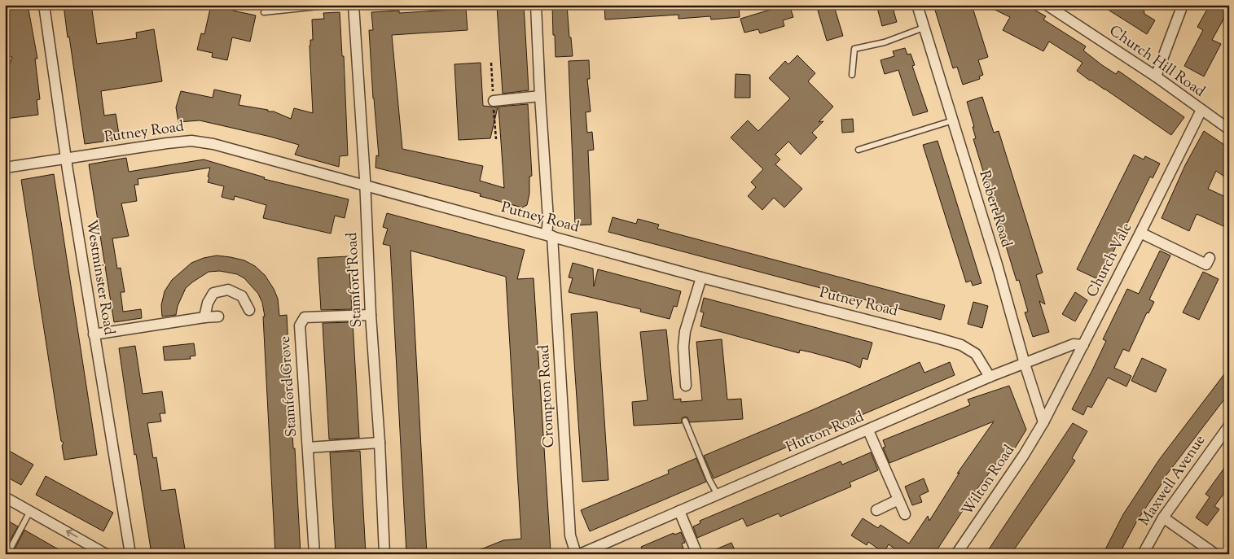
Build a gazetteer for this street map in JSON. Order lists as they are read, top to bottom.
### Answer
{
  "streets": {
    "street": [
      "Church Hill Road",
      "Putney Road",
      "Robert Road",
      "Church Vale",
      "Westminster Road",
      "Stamford Road",
      "Stamford Grove",
      "Crompton Road",
      "Hutton Road",
      "Wilton Road",
      "Maxwell Avenue"
    ]
  },
  "crossings": [
    ["Church Hill Road", "Church Vale"],
    ["Putney Road", "Westminster Road"],
    ["Putney Road", "Stamford Road"],
    ["Putney Road", "Crompton Road"],
    ["Putney Road", "Hutton Road"],
    ["Robert Road", "Church Vale"],
    ["Robert Road", "Hutton Road"],
    ["Robert Road", "Wilton Road"],
    ["Church Vale", "Hutton Road"],
    ["Church Vale", "Wilton Road"],
    ["Stamford Road", "Stamford Grove"]
  ]
}
